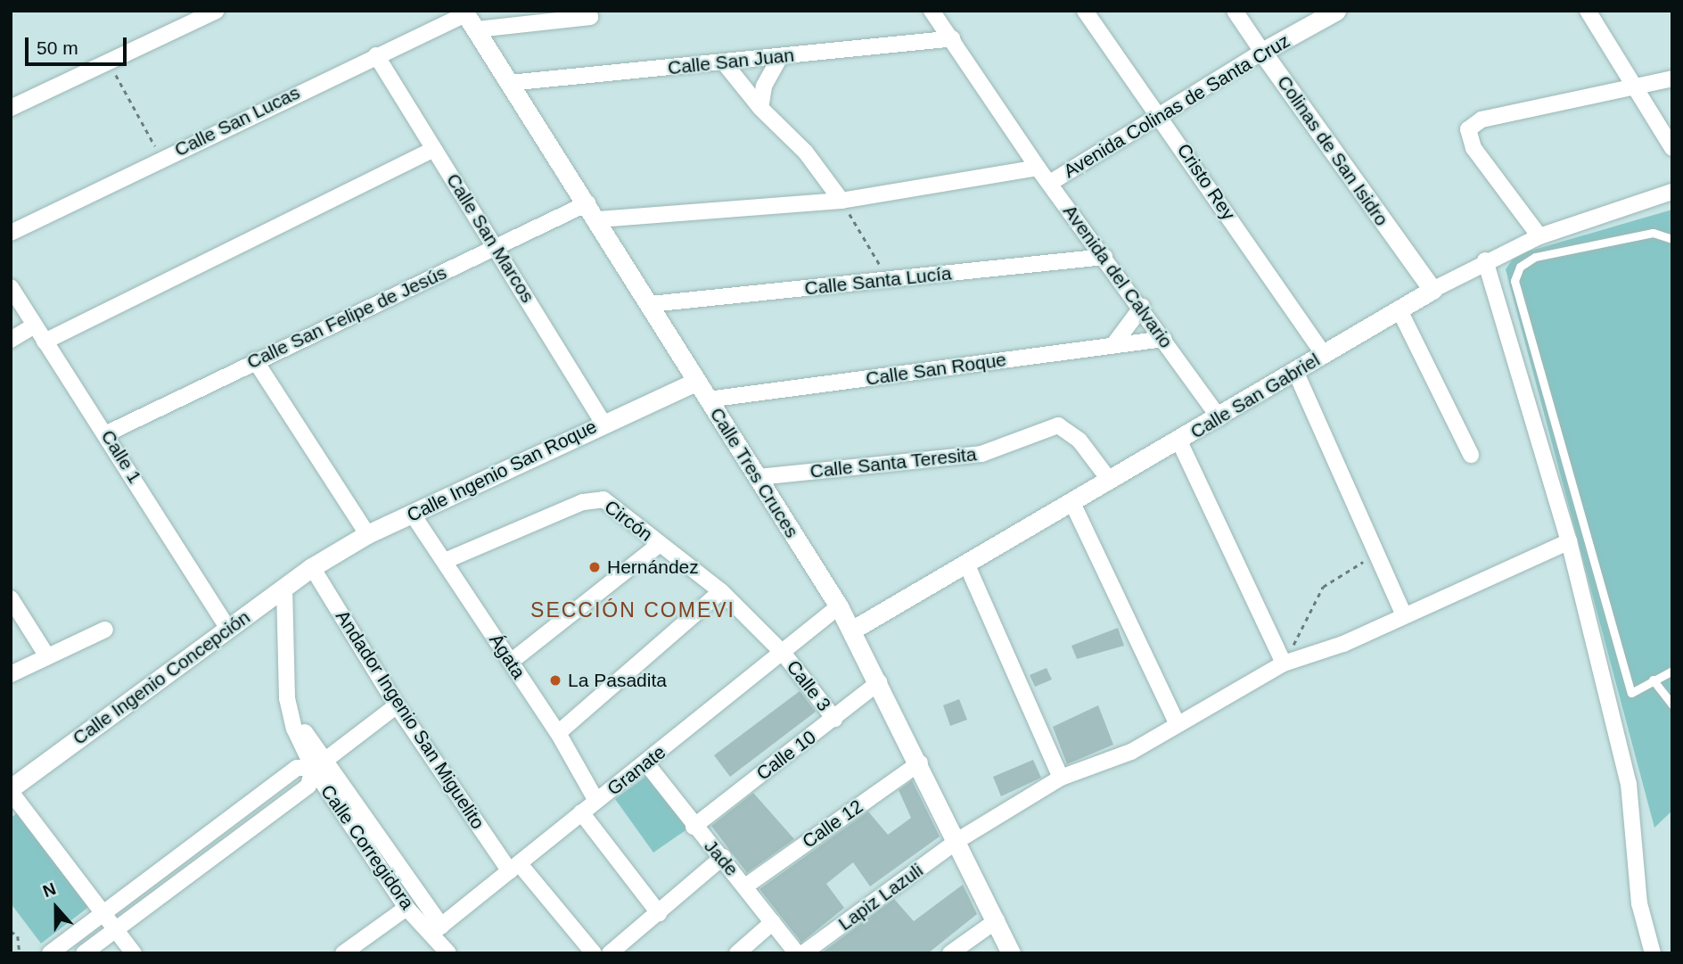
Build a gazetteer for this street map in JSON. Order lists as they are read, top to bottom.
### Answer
{
  "streets": {
    "street": [
      "Calle San Juan",
      "Avenida Colinas de Santa Cruz",
      "Calle San Lucas",
      "Colinas de San Isidro",
      "Cristo Rey",
      "Calle San Marcos",
      "Avenida del Calvario",
      "Calle Santa Lucía",
      "Calle San Felipe de Jesús",
      "Calle San Roque",
      "Calle San Gabriel",
      "Calle 1",
      "Calle Santa Teresita",
      "Calle Ingenio San Roque",
      "Calle Tres Cruces",
      "Circón",
      "Ágata",
      "Calle Ingenio Concepción",
      "Calle 3",
      "Andador Ingenio San Miguelito",
      "Calle 10",
      "Granate",
      "Calle 12",
      "Calle Corregidora",
      "Jade",
      "Lapiz Lazuli"
    ]
  },
  "crossings": [
    ["Calle San Juan", "Avenida del Calvario"],
    ["Calle San Juan", "Calle Tres Cruces"],
    ["Avenida Colinas de Santa Cruz", "Colinas de San Isidro"],
    ["Avenida Colinas de Santa Cruz", "Cristo Rey"],
    ["Avenida Colinas de Santa Cruz", "Avenida del Calvario"],
    ["Calle San Lucas", "Calle San Marcos"],
    ["Calle San Lucas", "Calle Tres Cruces"],
    ["Colinas de San Isidro", "Calle San Gabriel"],
    ["Cristo Rey", "Calle San Gabriel"],
    ["Calle San Marcos", "Calle San Felipe de Jesús"],
    ["Calle San Marcos", "Calle Ingenio San Roque"],
    ["Avenida del Calvario", "Calle Santa Lucía"],
    ["Avenida del Calvario", "Calle San Roque"],
    ["Avenida del Calvario", "Calle San Gabriel"],
    ["Calle Santa Lucía", "Calle Tres Cruces"],
    ["Calle San Felipe de Jesús", "Calle 1"],
    ["Calle San Felipe de Jesús", "Calle Tres Cruces"],
    ["Calle San Roque", "Calle Tres Cruces"],
    ["Calle San Gabriel", "Calle Santa Teresita"],
    ["Calle San Gabriel", "Calle Tres Cruces"],
    ["Calle 1", "Calle Ingenio Concepción"],
    ["Calle Santa Teresita", "Calle Tres Cruces"],
    ["Calle Ingenio San Roque", "Calle Tres Cruces"],
    ["Calle Ingenio San Roque", "Ágata"],
    ["Calle Ingenio San Roque", "Calle Ingenio Concepción"],
    ["Calle Ingenio San Roque", "Andador Ingenio San Miguelito"],
    ["Calle Tres Cruces", "Calle 10"],
    ["Calle Tres Cruces", "Granate"],
    ["Calle Tres Cruces", "Calle 12"],
    ["Calle Tres Cruces", "Lapiz Lazuli"],
    ["Circón", "Ágata"],
    ["Circón", "Calle 3"],
    ["Circón", "Granate"],
    ["Ágata", "Granate"],
    ["Calle Ingenio Concepción", "Andador Ingenio San Miguelito"],
    ["Calle 3", "Calle 10"],
    ["Calle 3", "Granate"],
    ["Andador Ingenio San Miguelito", "Granate"],
    ["Calle 10", "Jade"],
    ["Granate", "Calle Corregidora"],
    ["Granate", "Jade"],
    ["Calle 12", "Jade"]
  ],
  "districts": ["SECCIÓN COMEVI"],
  "places": ["Hernández", "La Pasadita"],
  "scale_bar": "50 m",
  "north": "top"
}
